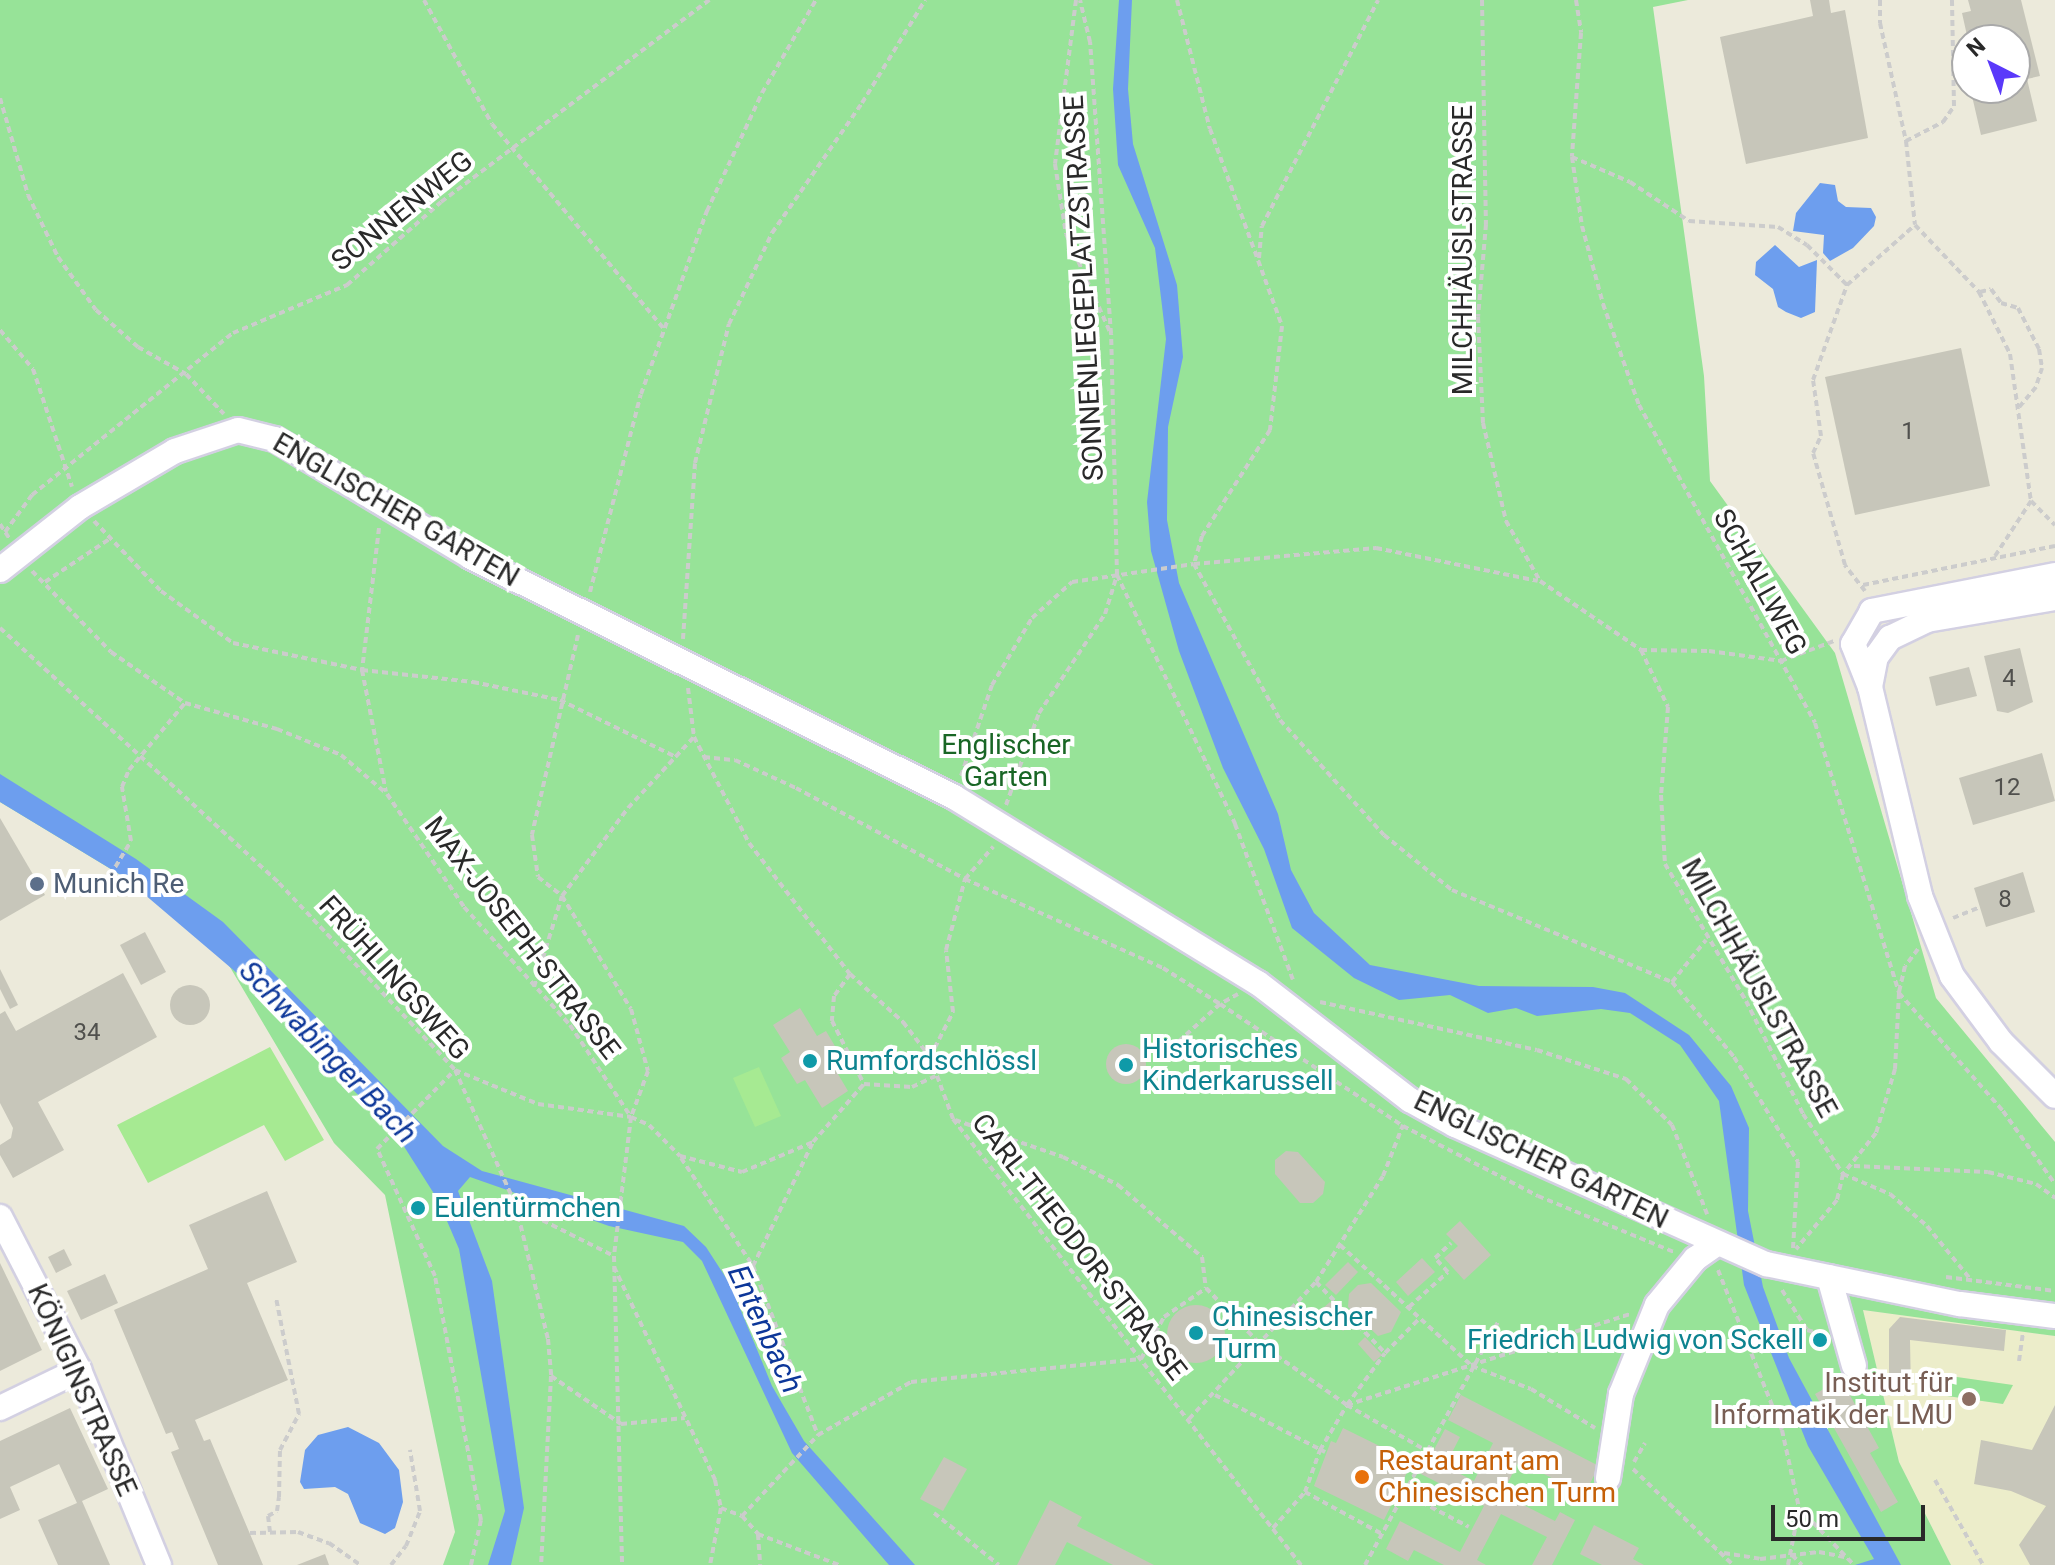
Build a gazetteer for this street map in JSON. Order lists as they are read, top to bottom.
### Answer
{
  "streets": {
    "street": ["ENGLISCHER GARTEN", "KÖNIGINSTRASSE"],
    "path": [
      "SONNENWEG",
      "MILCHHÄUSLSTRASSE",
      "SONNENLIEGEPLATZSTRASSE",
      "SCHALLWEG",
      "MAX-JOSEPH-STRASSE",
      "FRÜHLINGSWEG",
      "CARL-THEODOR-STRASSE"
    ]
  },
  "crossings": [
    ["SONNENWEG", "MAX-JOSEPH-STRASSE"],
    ["MILCHHÄUSLSTRASSE", "SCHALLWEG"],
    ["ENGLISCHER GARTEN", "MAX-JOSEPH-STRASSE"],
    ["ENGLISCHER GARTEN", "CARL-THEODOR-STRASSE"]
  ],
  "water": ["Schwabinger Bach", "Entenbach"],
  "parks": ["Englischer Garten"],
  "places": [
    "Munich Re",
    "Rumfordschlössl",
    "Historisches Kinderkarussell",
    "Eulentürmchen",
    "Chinesischer Turm",
    "Friedrich Ludwig von Sckell",
    "Institut für Informatik der LMU",
    "Restaurant am Chinesischen Turm"
  ],
  "house_numbers": [
    "1",
    "4",
    "12",
    "8",
    "34"
  ],
  "scale_bar": "50 m",
  "north": "top left"
}
